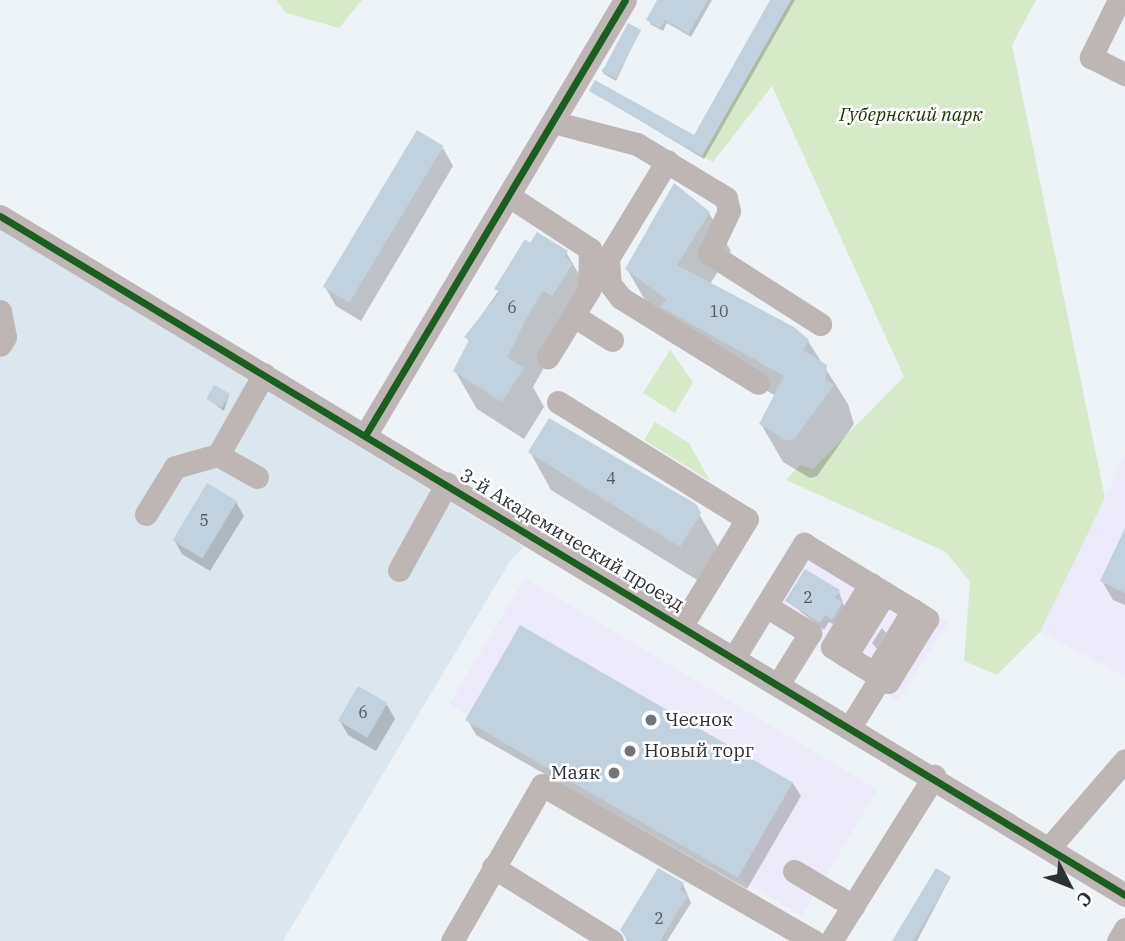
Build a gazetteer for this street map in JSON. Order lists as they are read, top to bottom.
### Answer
{
  "streets": {
    "street": ["3-й Академический проезд"]
  },
  "parks": ["Губернский парк"],
  "places": ["Чеснок", "Новый торг", "Маяк"],
  "house_numbers": [
    "6",
    "10",
    "4",
    "5",
    "2",
    "6",
    "2"
  ],
  "north": "bottom right"
}
